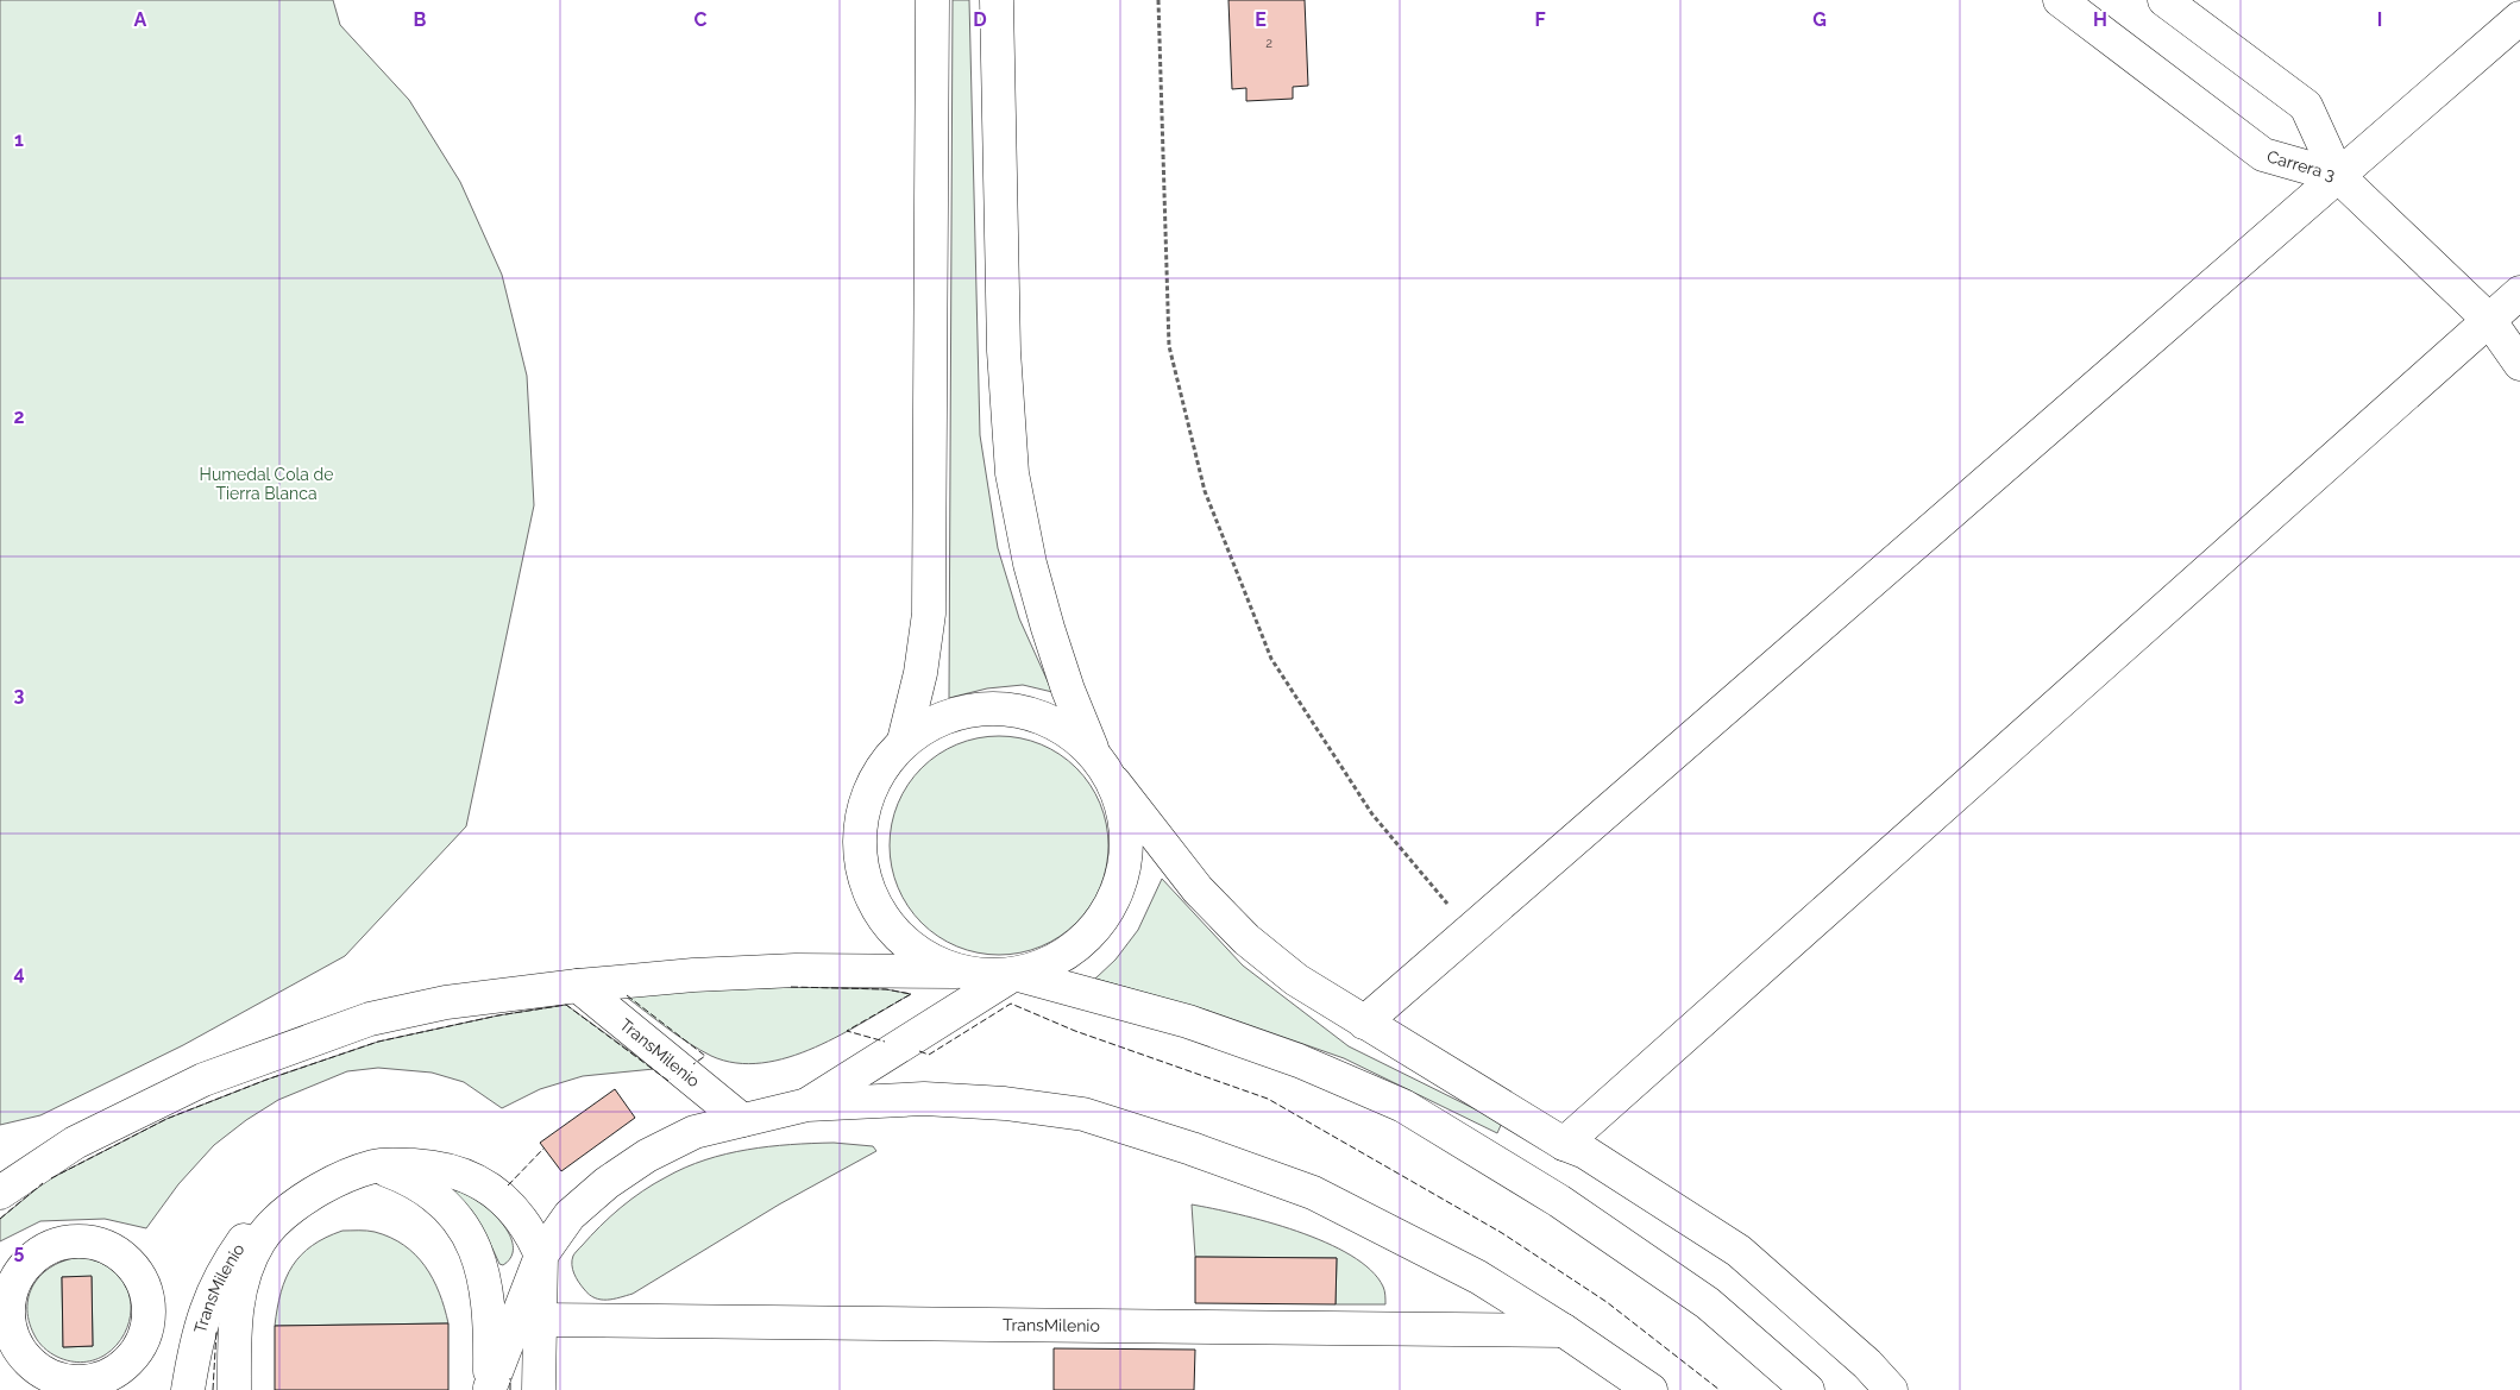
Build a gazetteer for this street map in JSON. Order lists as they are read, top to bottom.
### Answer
{
  "streets": {
    "street": ["Carrera 3", "TransMilenio"]
  },
  "parks": ["Humedal Cola de Tierra Blanca"],
  "house_numbers": ["2"],
  "grid": {
    "columns": [
      "A",
      "B",
      "C",
      "D",
      "E",
      "F",
      "G",
      "H",
      "I"
    ],
    "rows": [
      "1",
      "2",
      "3",
      "4",
      "5"
    ]
  }
}
